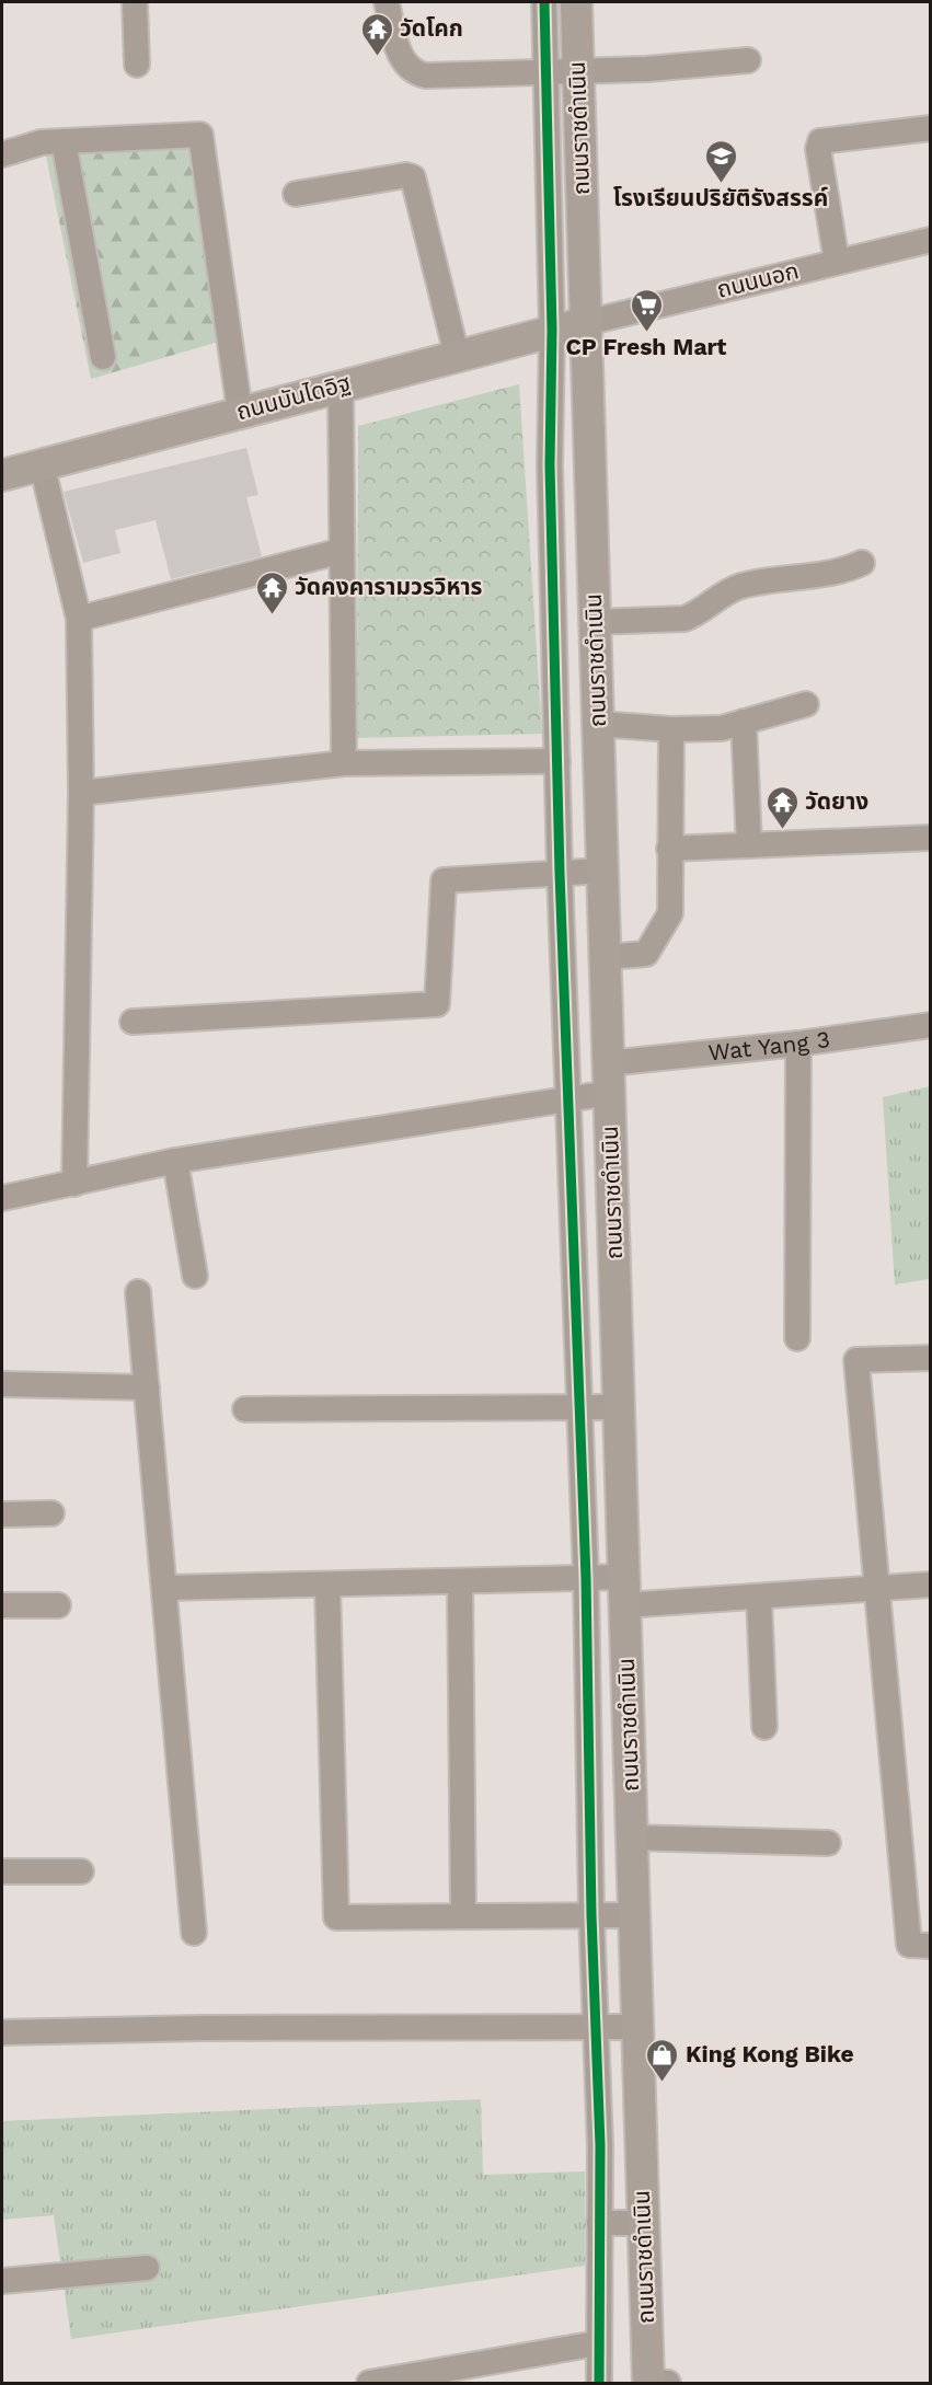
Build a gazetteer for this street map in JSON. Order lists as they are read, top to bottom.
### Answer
{
  "streets": {
    "main road": ["ถนนราชดำเนิน", "ถนนบันไดอิฐ"],
    "street": ["ถนนนอก", "Wat Yang 3"]
  },
  "crossings": [
    ["ถนนราชดำเนิน", "ถนนนอก"],
    ["ถนนราชดำเนิน", "ถนนบันไดอิฐ"],
    ["ถนนราชดำเนิน", "Wat Yang 3"],
    ["ถนนนอก", "ถนนบันไดอิฐ"]
  ],
  "places": {
    "temple": ["วัดโคก", "วัดคงคารามวรวิหาร", "วัดยาง"],
    "school or university": ["โรงเรียนปริยัติรังสรรค์"],
    "supermarket": ["CP Fresh Mart"],
    "shop": ["King Kong Bike"]
  }
}
